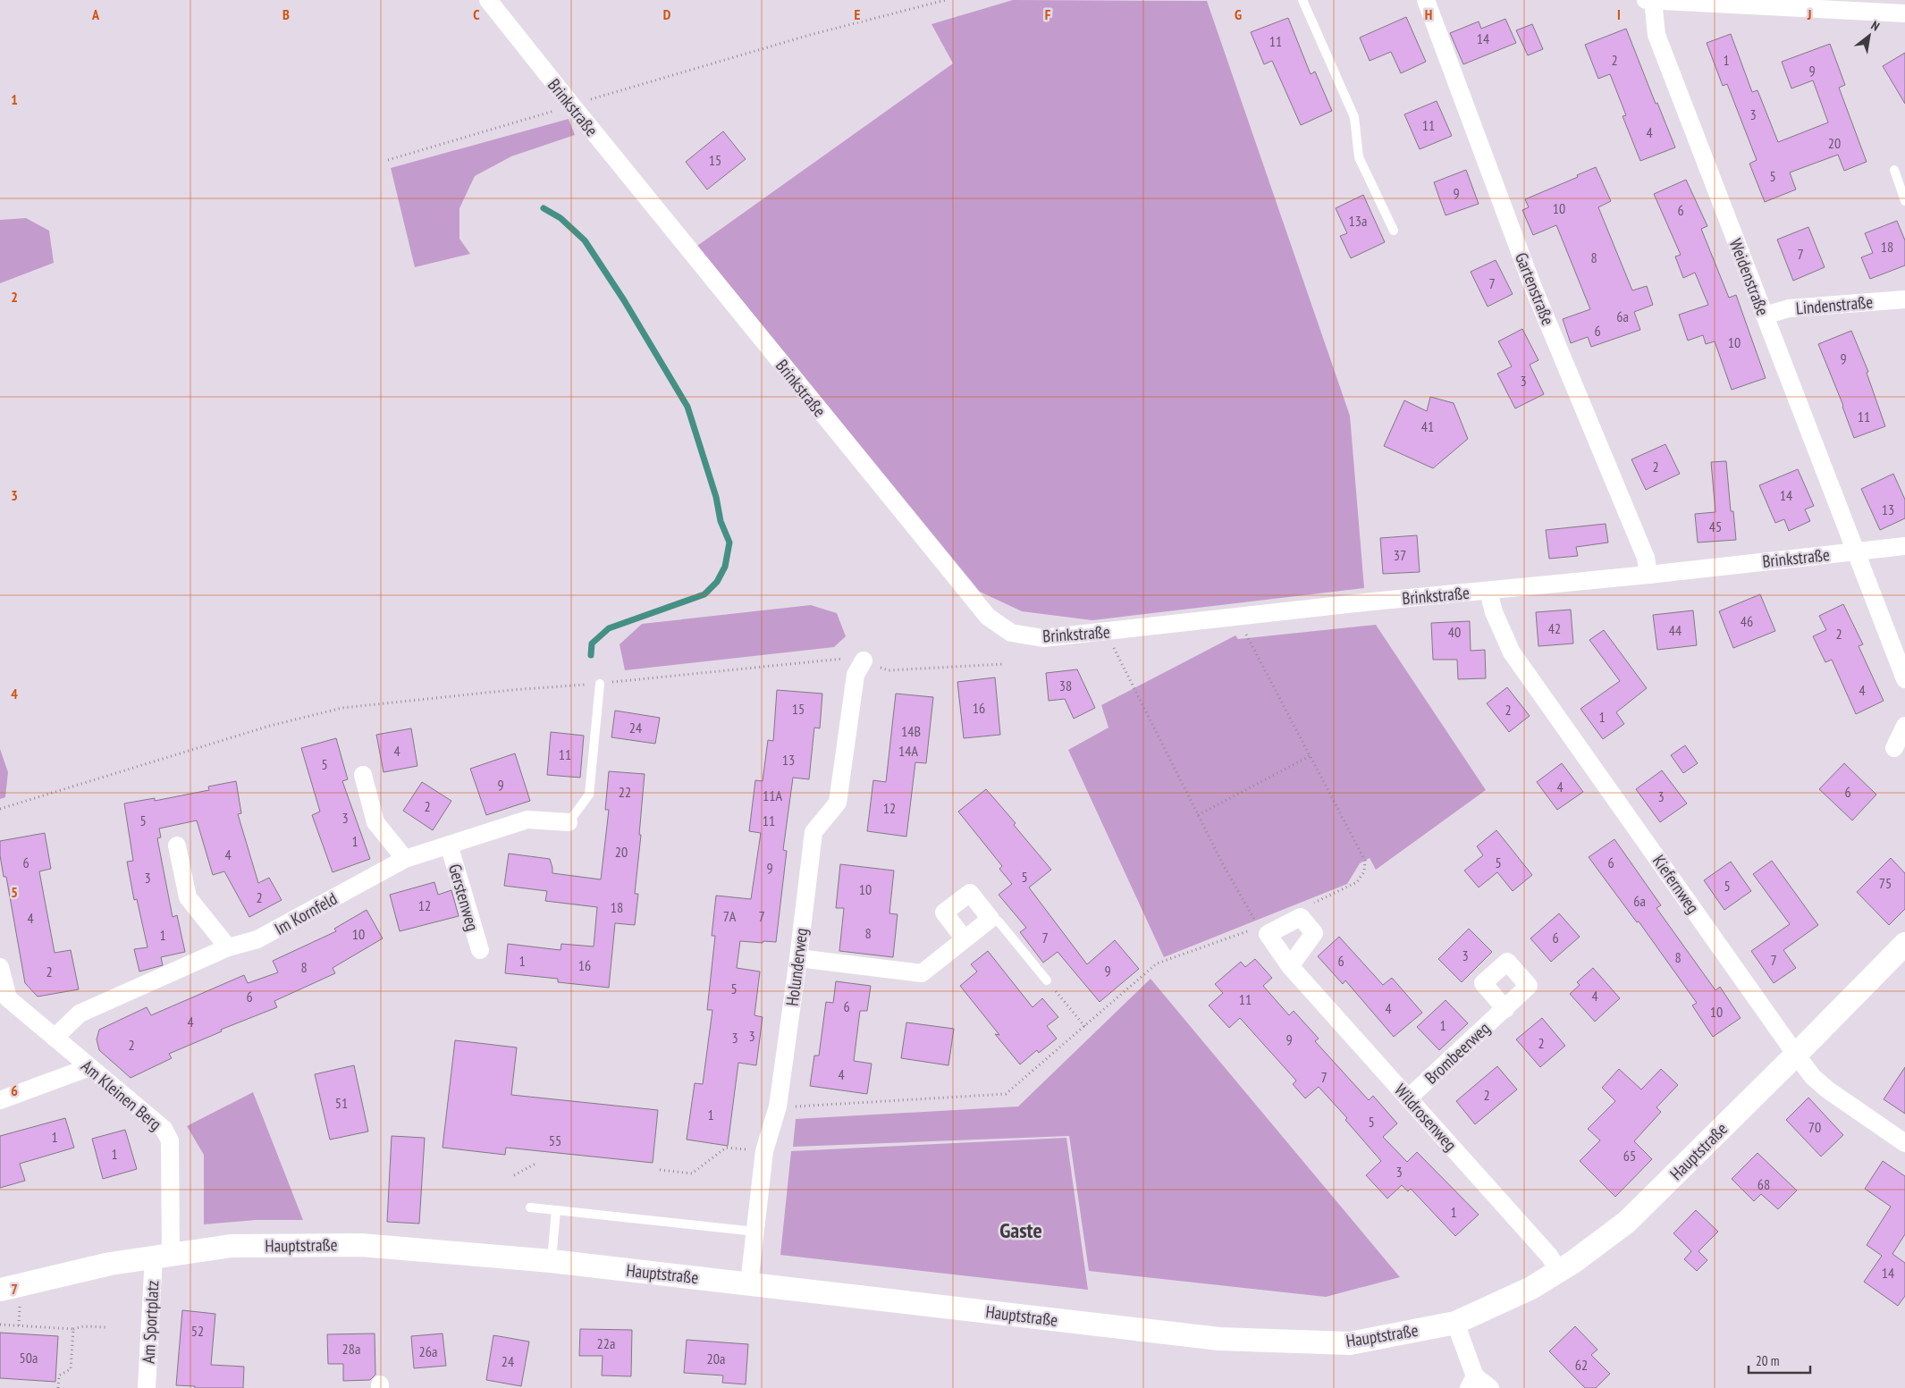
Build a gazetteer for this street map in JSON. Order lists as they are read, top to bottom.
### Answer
{
  "streets": {
    "street": [
      "Brinkstraße",
      "Weidenstraße",
      "Gartenstraße",
      "Lindenstraße",
      "Kiefernweg",
      "Gerstenweg",
      "Im Kornfeld",
      "Holunderweg",
      "Brombeerweg",
      "Am Kleinen Berg",
      "Wildrosenweg",
      "Hauptstraße",
      "Am Sportplatz"
    ]
  },
  "crossings": [
    ["Brinkstraße", "Weidenstraße"],
    ["Brinkstraße", "Gartenstraße"],
    ["Brinkstraße", "Kiefernweg"],
    ["Weidenstraße", "Lindenstraße"],
    ["Kiefernweg", "Hauptstraße"],
    ["Gerstenweg", "Im Kornfeld"],
    ["Im Kornfeld", "Am Kleinen Berg"],
    ["Holunderweg", "Hauptstraße"],
    ["Brombeerweg", "Wildrosenweg"],
    ["Am Kleinen Berg", "Hauptstraße"],
    ["Am Kleinen Berg", "Am Sportplatz"],
    ["Wildrosenweg", "Hauptstraße"],
    ["Hauptstraße", "Am Sportplatz"]
  ],
  "districts": ["Gaste"],
  "house_numbers": [
    "14",
    "11",
    "2",
    "1",
    "9",
    "3",
    "11",
    "4",
    "20",
    "15",
    "5",
    "9",
    "10",
    "6",
    "13a",
    "18",
    "7",
    "8",
    "7",
    "6a",
    "6",
    "10",
    "9",
    "3",
    "11",
    "41",
    "2",
    "14",
    "13",
    "45",
    "37",
    "46",
    "42",
    "44",
    "40",
    "2",
    "38",
    "4",
    "16",
    "15",
    "2",
    "1",
    "24",
    "14B",
    "4",
    "14A",
    "11",
    "13",
    "5",
    "9",
    "4",
    "22",
    "6",
    "11A",
    "3",
    "2",
    "12",
    "3",
    "5",
    "11",
    "1",
    "20",
    "4",
    "6",
    "5",
    "6",
    "9",
    "5",
    "3",
    "75",
    "5",
    "10",
    "2",
    "6a",
    "12",
    "18",
    "7A",
    "7",
    "4",
    "8",
    "10",
    "1",
    "7",
    "6",
    "3",
    "8",
    "7",
    "1",
    "6",
    "16",
    "8",
    "9",
    "2",
    "5",
    "4",
    "6",
    "11",
    "6",
    "4",
    "10",
    "4",
    "1",
    "3",
    "3",
    "9",
    "2",
    "2",
    "4",
    "7",
    "2",
    "51",
    "1",
    "5",
    "70",
    "1",
    "55",
    "1",
    "65",
    "3",
    "68",
    "1",
    "14",
    "52",
    "22a",
    "28a",
    "26a",
    "50a",
    "20a",
    "24",
    "62"
  ],
  "scale_bar": "20 m",
  "north": "top right",
  "grid": {
    "columns": [
      "A",
      "B",
      "C",
      "D",
      "E",
      "F",
      "G",
      "H",
      "I",
      "J"
    ],
    "rows": [
      "1",
      "2",
      "3",
      "4",
      "5",
      "6",
      "7"
    ]
  }
}
